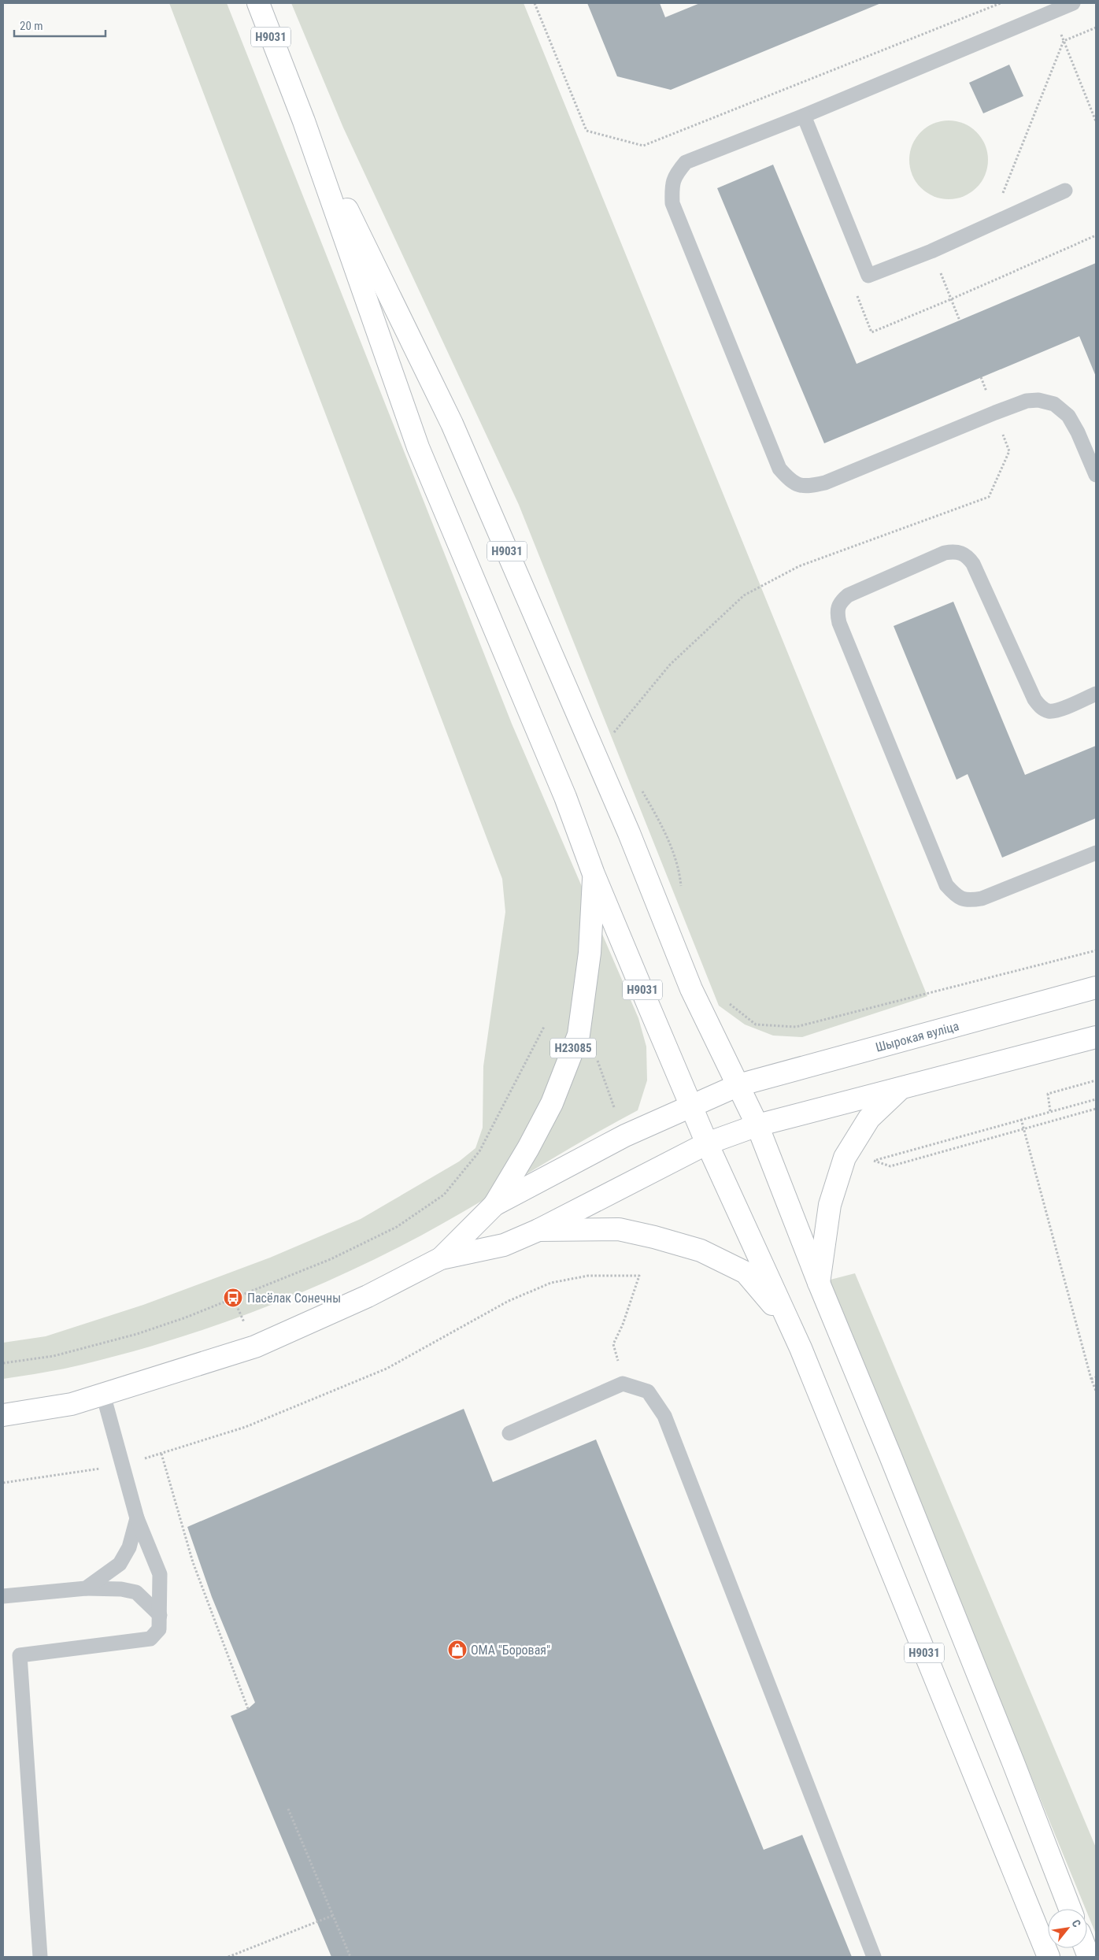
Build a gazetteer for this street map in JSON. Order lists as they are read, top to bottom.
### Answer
{
  "streets": {
    "main road": ["Н9031", "Шырокая вуліца", "Н23085"]
  },
  "crossings": [
    ["Н9031", "Шырокая вуліца"],
    ["Н9031", "Н23085"],
    ["Шырокая вуліца", "Н23085"]
  ],
  "places": {
    "bus stop": ["Пасёлак Сонечны"],
    "shop": ["ОМА \"Боровая\""]
  },
  "scale_bar": "20 m",
  "north": "top right"
}
